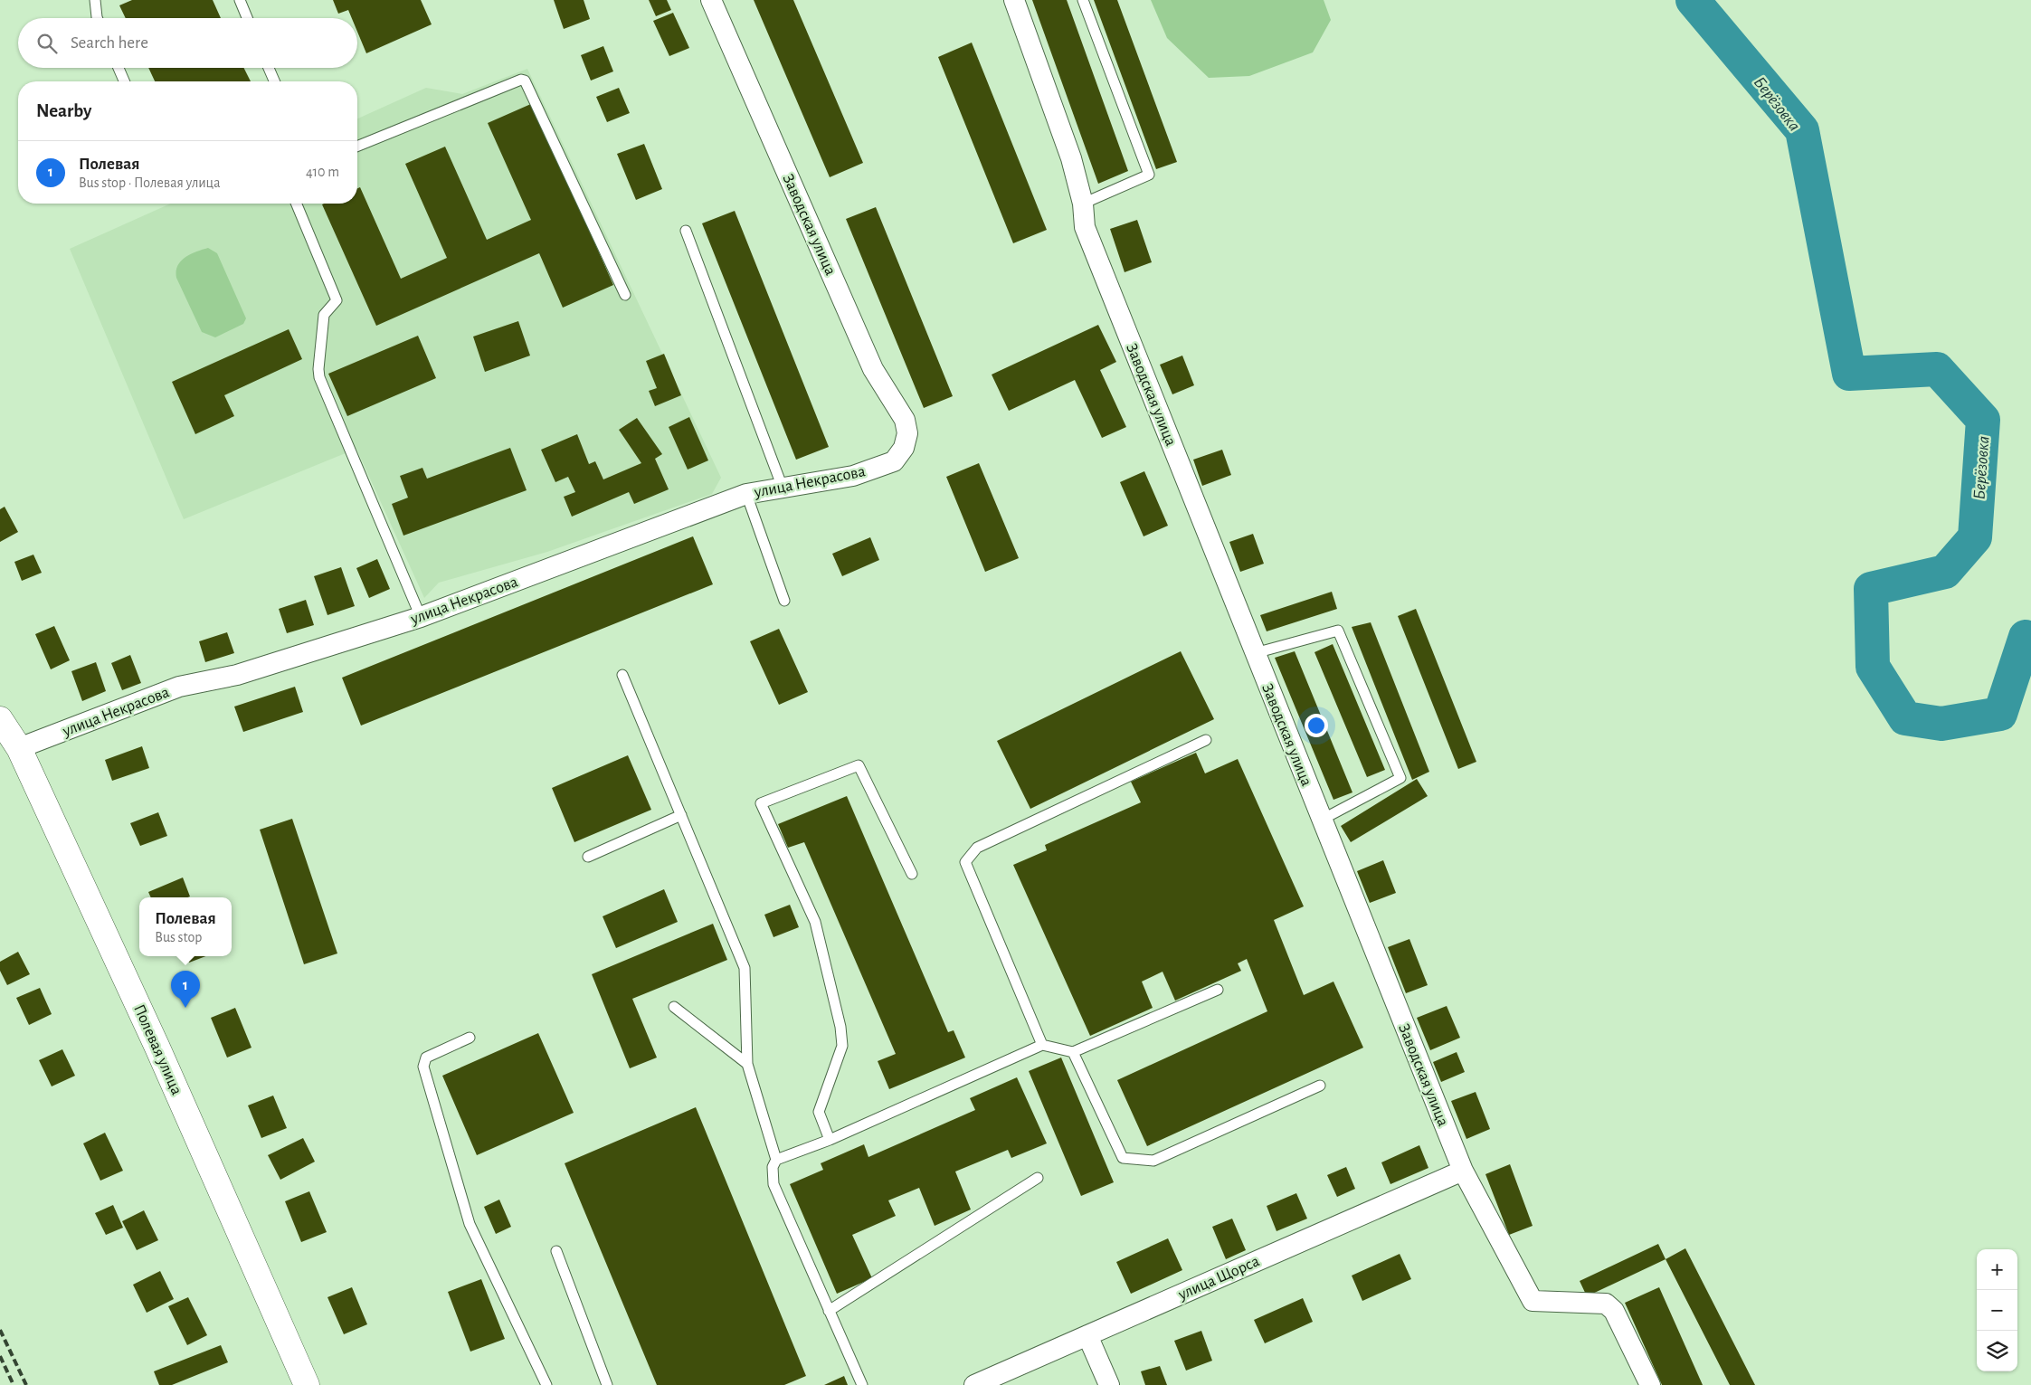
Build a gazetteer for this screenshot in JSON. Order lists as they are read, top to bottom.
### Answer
{
  "streets": {
    "street": [
      "Заводская улица",
      "улица Некрасова",
      "Полевая улица",
      "улица Щорса"
    ]
  },
  "crossings": [
    ["Заводская улица", "улица Некрасова"],
    ["Заводская улица", "улица Щорса"],
    ["улица Некрасова", "Полевая улица"]
  ],
  "water": ["Берёзовка"],
  "page": {
    "search": "Search here",
    "heading": "Nearby",
    "list": [
      {
        "mark": "1",
        "name": "Полевая",
        "note": "Bus stop · Полевая улица",
        "value": "410 m"
      }
    ],
    "popup": ["Полевая", "Bus stop"],
    "pins": "1",
    "map_buttons": ["+", "−"]
  }
}
